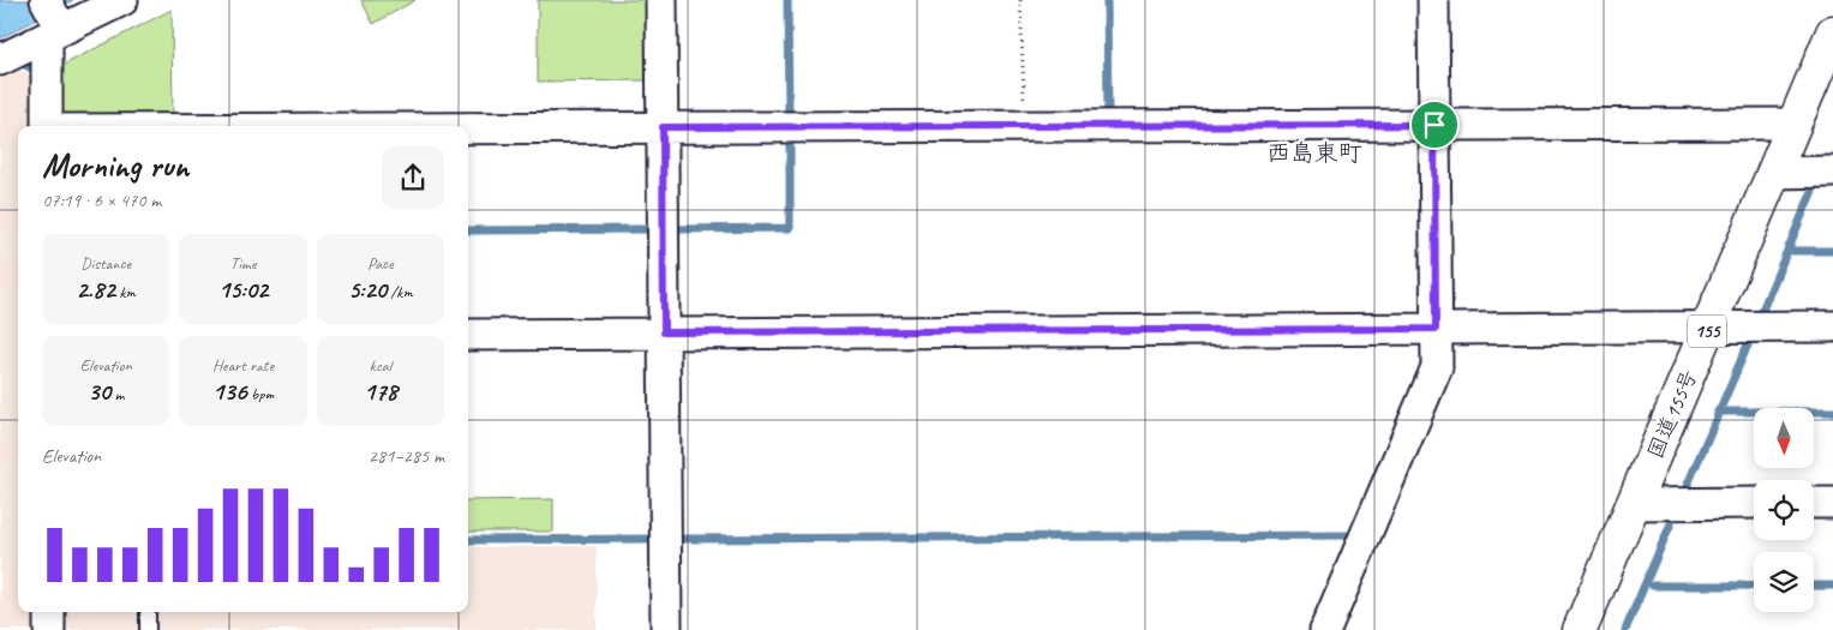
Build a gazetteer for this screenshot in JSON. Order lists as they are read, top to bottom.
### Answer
{
  "streets": {
    "highway": ["155", "国道155号"]
  },
  "districts": ["西島東町"],
  "north": "bottom",
  "page": {
    "heading": ["Morning run", "07:19 · 6 × 470 m"],
    "stats": [
      ["Distance", "2.82 km"],
      ["Time", "15:02"],
      ["Pace", "5:20 /km"],
      ["Elevation", "30 m"],
      ["Heart rate", "136 bpm"],
      ["kcal", "178"]
    ],
    "chart": ["Elevation", "281–285 m"]
  }
}
